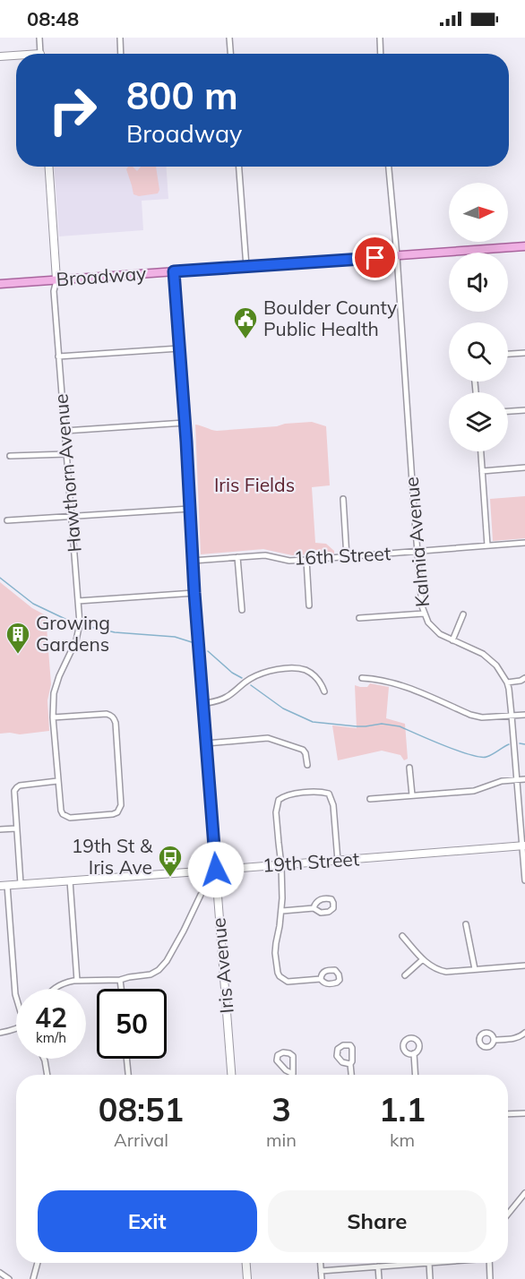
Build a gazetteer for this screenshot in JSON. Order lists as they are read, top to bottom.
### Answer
{
  "streets": {
    "main road": [
      "Broadway",
      "Hawthorn Avenue",
      "19th Street",
      "Iris Avenue"
    ],
    "street": ["Kalmia Avenue", "16th Street"]
  },
  "crossings": [
    ["Broadway", "Hawthorn Avenue"],
    ["Broadway", "Kalmia Avenue"],
    ["Broadway", "Iris Avenue"],
    ["Kalmia Avenue", "16th Street"],
    ["Kalmia Avenue", "19th Street"],
    ["16th Street", "Iris Avenue"],
    ["19th Street", "Iris Avenue"]
  ],
  "parks": ["Iris Fields"],
  "places": {
    "public building": ["Boulder County Public Health"],
    "building": ["Growing Gardens"],
    "bus stop": ["19th St & Iris Ave"]
  },
  "north": "right",
  "page": {
    "status": "08:48",
    "turn": ["800 m", "Broadway"],
    "speed": "42 km/h",
    "limit": "50",
    "eta": [
      "08:51",
      "Arrival",
      "3",
      "min",
      "1.1",
      "km"
    ],
    "buttons": ["Exit", "Share"]
  }
}
